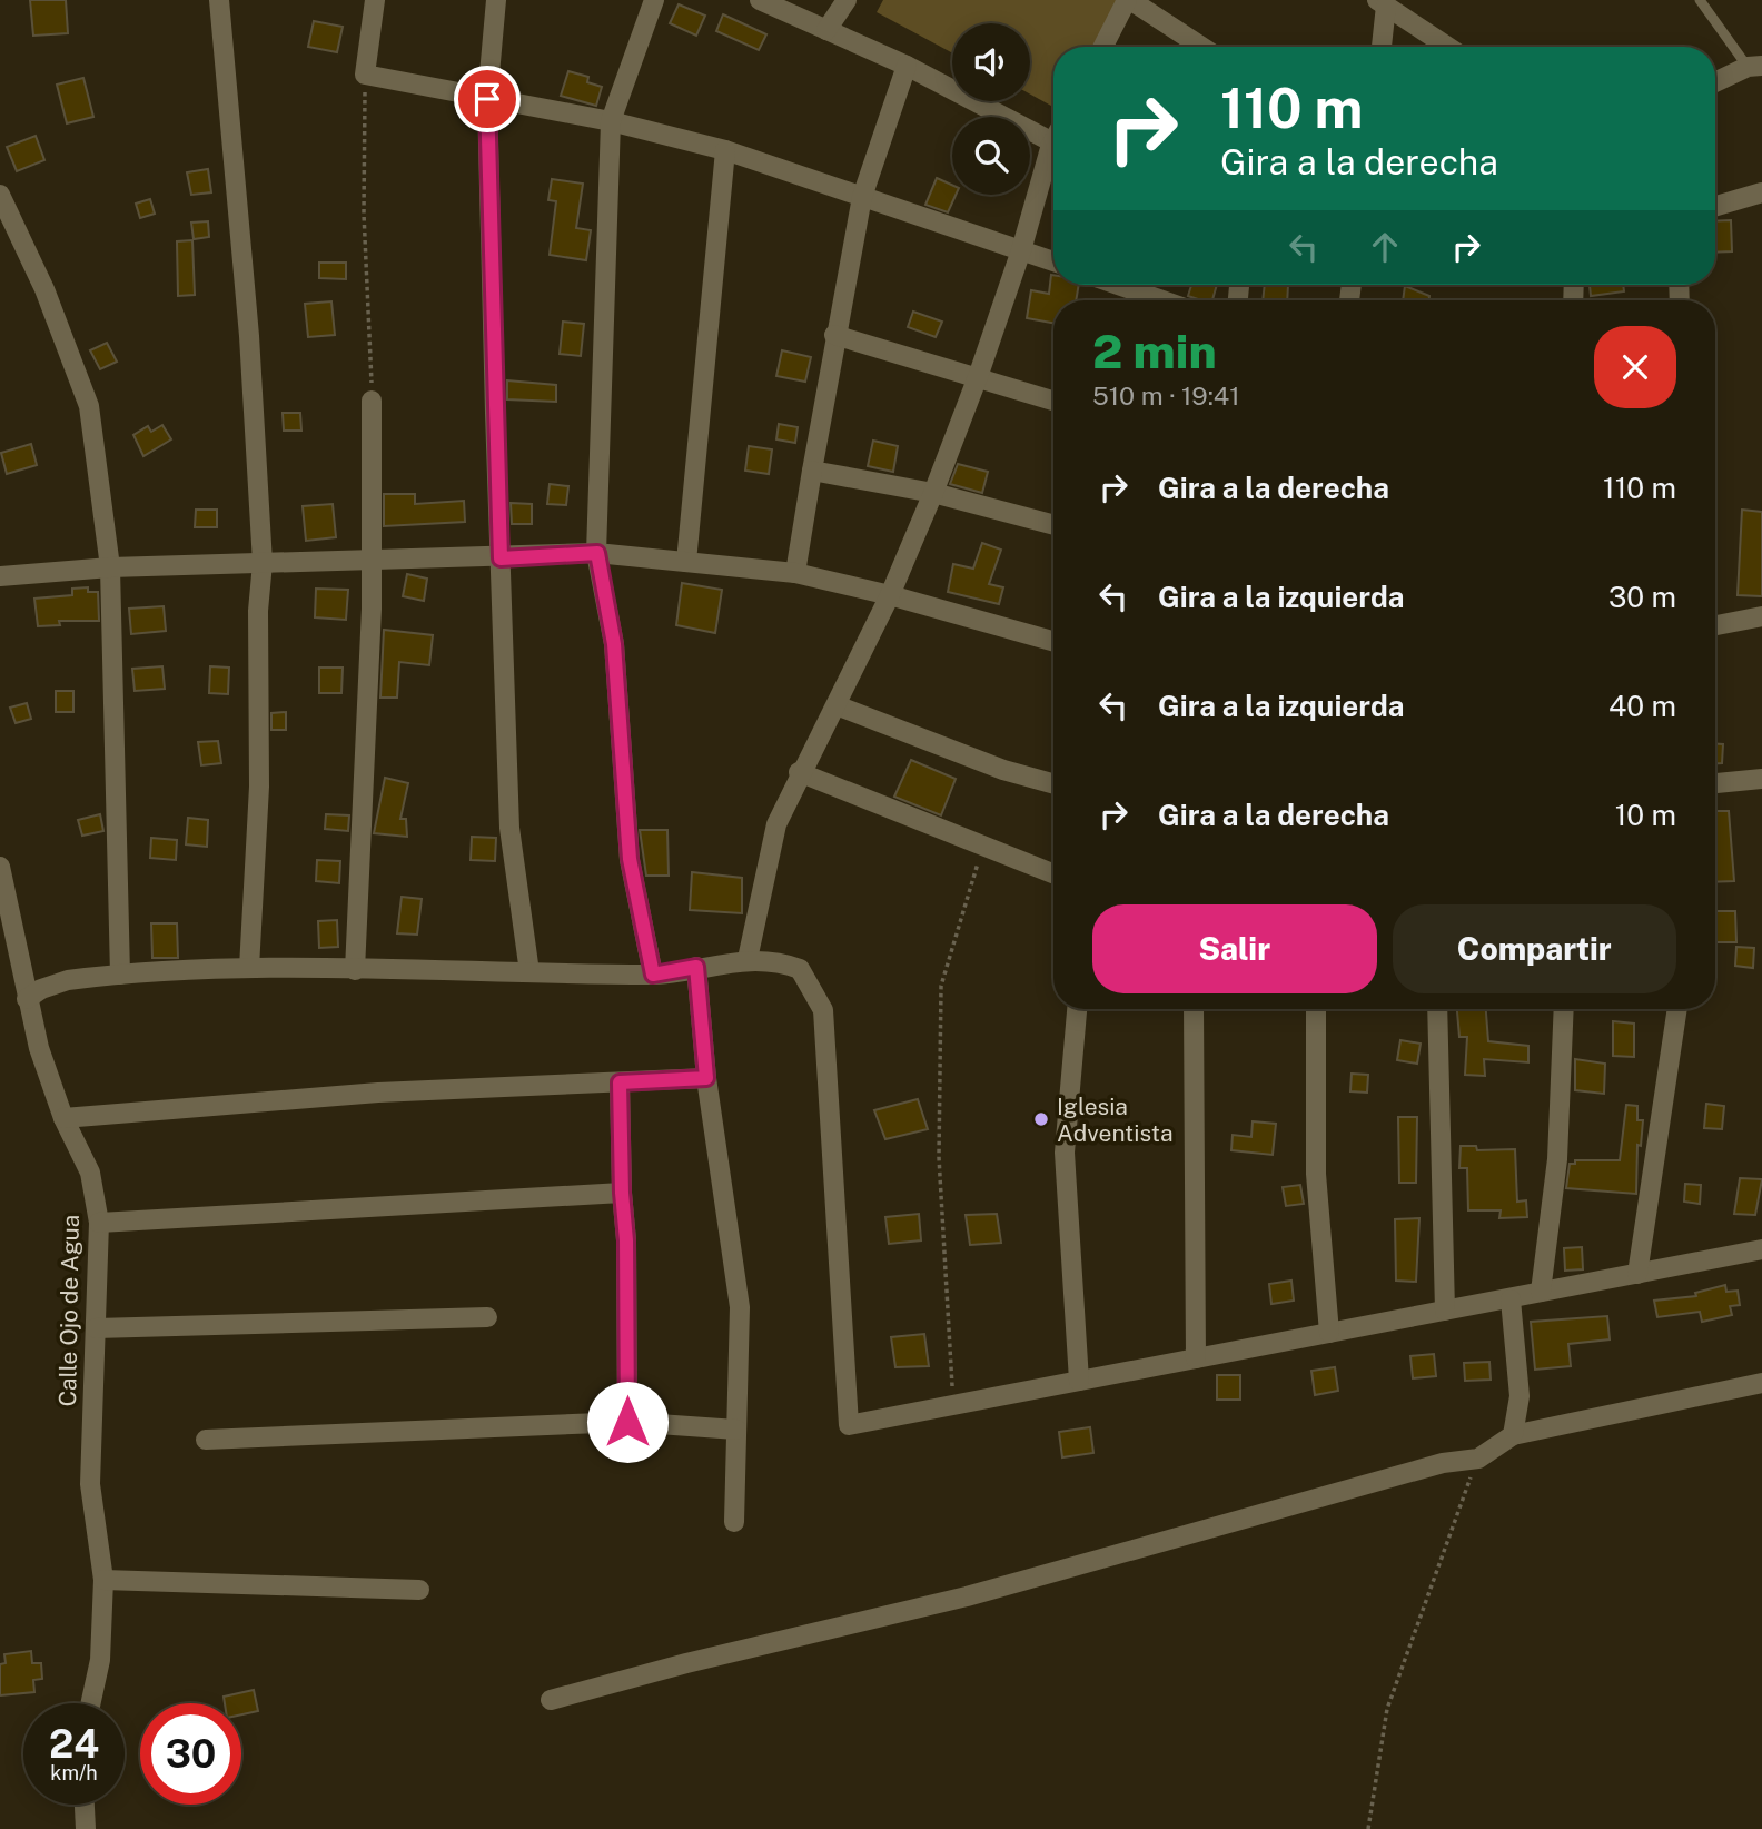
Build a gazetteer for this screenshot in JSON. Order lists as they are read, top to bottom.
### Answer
{
  "streets": {
    "street": ["Calle Ojo de Agua"]
  },
  "places": ["Iglesia Adventista"],
  "page": {
    "turn": ["110 m", "Gira a la derecha"],
    "heading": ["2 min", "510 m · 19:41"],
    "list": [
      {
        "name": "Gira a la derecha",
        "value": "110 m"
      },
      {
        "name": "Gira a la izquierda",
        "value": "30 m"
      },
      {
        "name": "Gira a la izquierda",
        "value": "40 m"
      },
      {
        "name": "Gira a la derecha",
        "value": "10 m"
      }
    ],
    "buttons": ["Salir", "Compartir"],
    "speed": "24 km/h",
    "limit": "30"
  }
}
